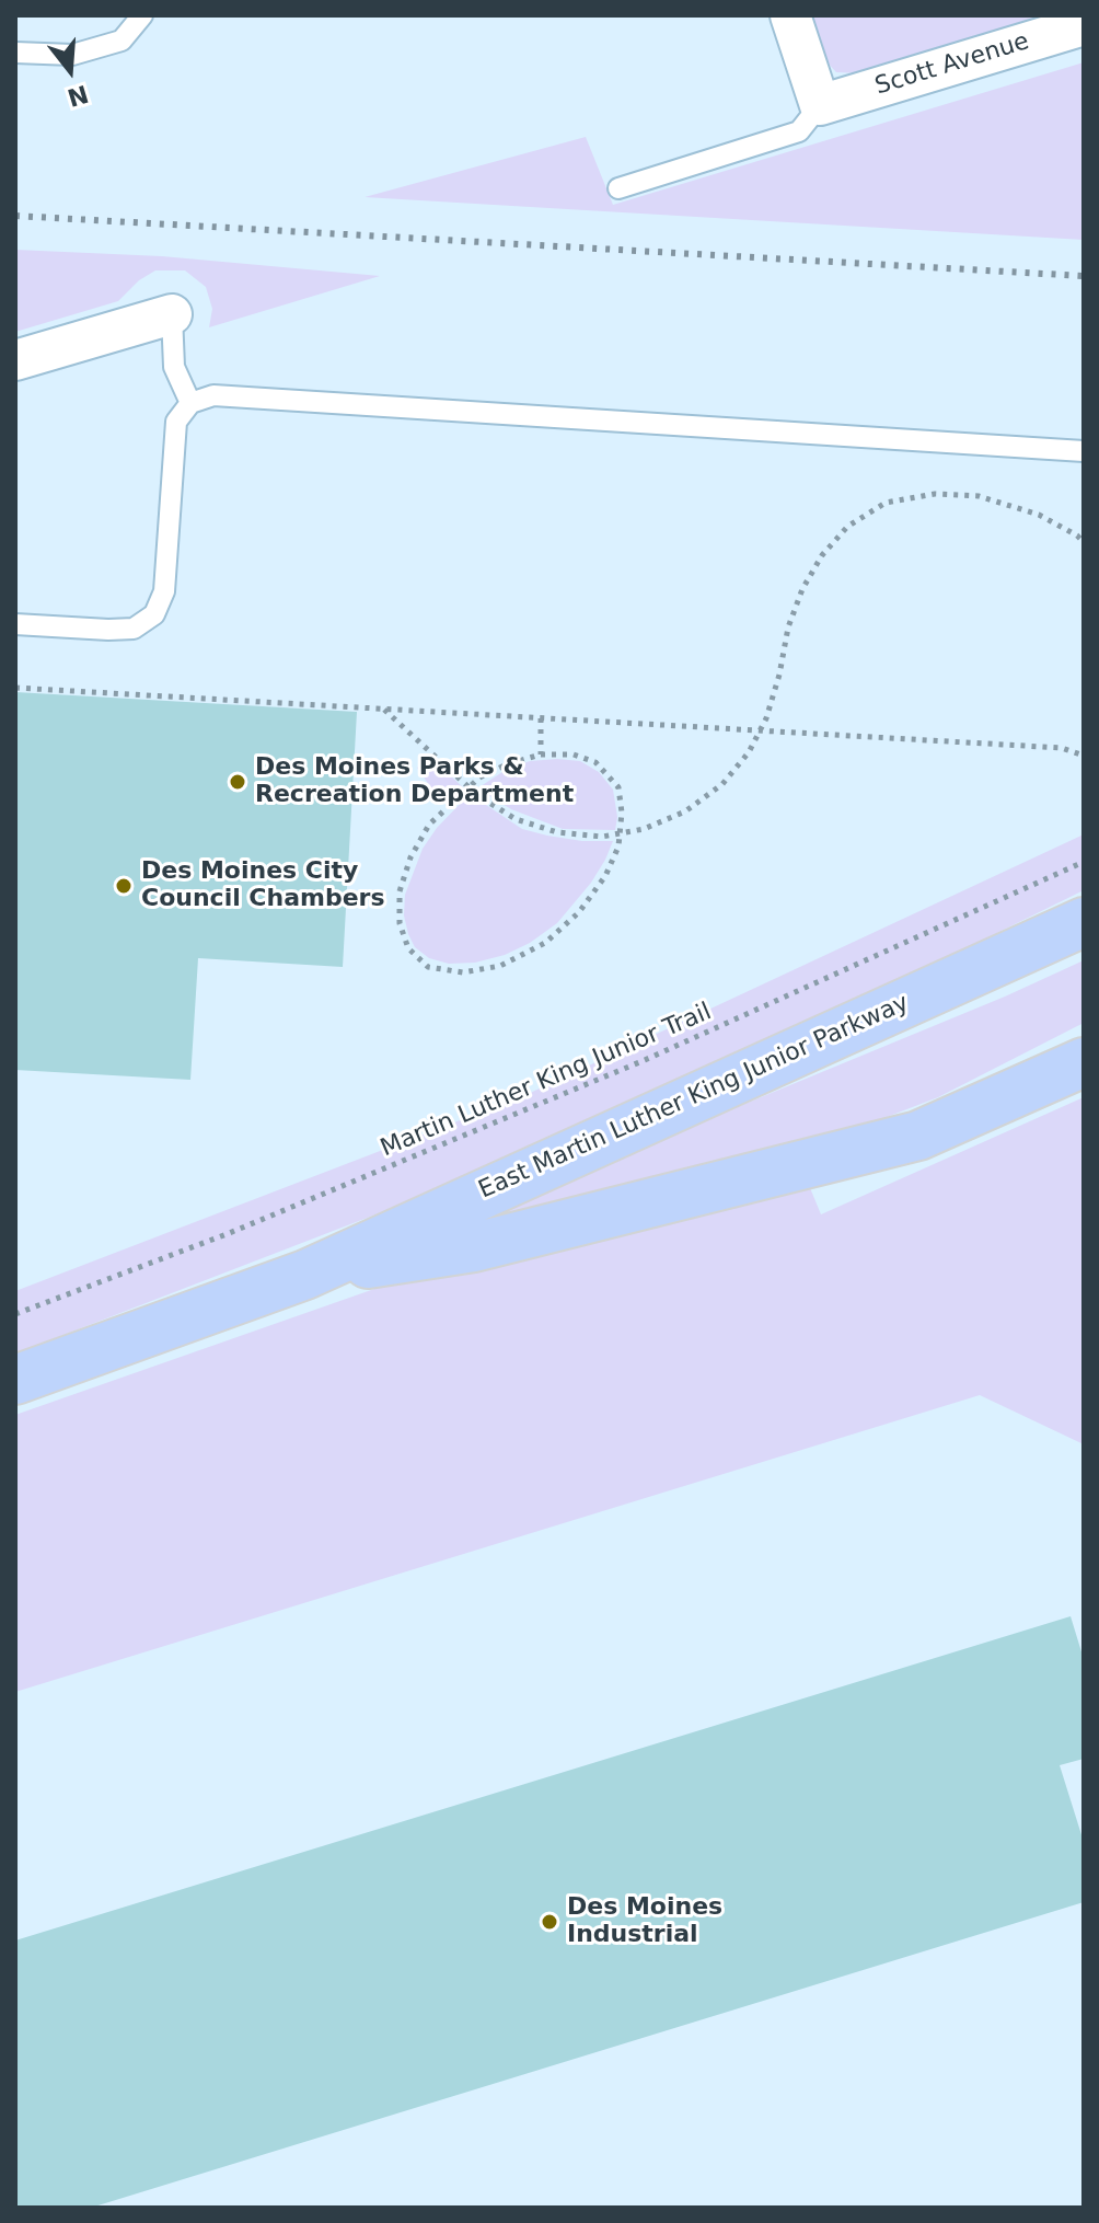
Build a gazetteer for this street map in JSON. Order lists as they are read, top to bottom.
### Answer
{
  "streets": {
    "main road": ["East Martin Luther King Junior Parkway"],
    "street": ["Scott Avenue"],
    "path": ["Martin Luther King Junior Trail"]
  },
  "places": ["Des Moines Parks & Recreation Department", "Des Moines City Council Chambers", "Des Moines Industrial"],
  "north": "bottom"
}
